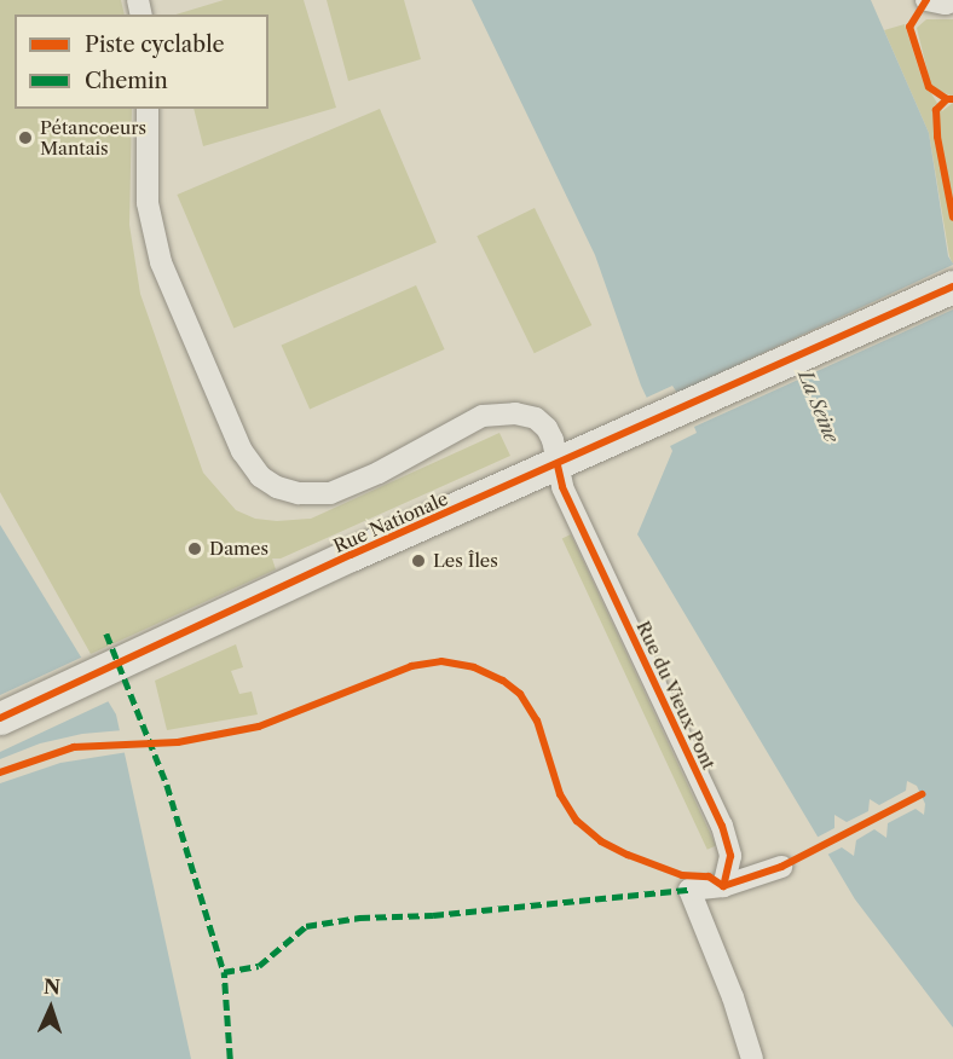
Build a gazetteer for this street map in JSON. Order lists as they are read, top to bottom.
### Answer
{
  "streets": {
    "main road": ["Rue Nationale"],
    "street": ["Rue du Vieux Pont"]
  },
  "crossings": [
    ["Rue Nationale", "Rue du Vieux Pont"]
  ],
  "water": ["La Seine"],
  "places": ["Pétancoeurs Mantais", "Dames", "Les Îles"],
  "legend": ["Piste cyclable", "Chemin"],
  "north": "top"
}
